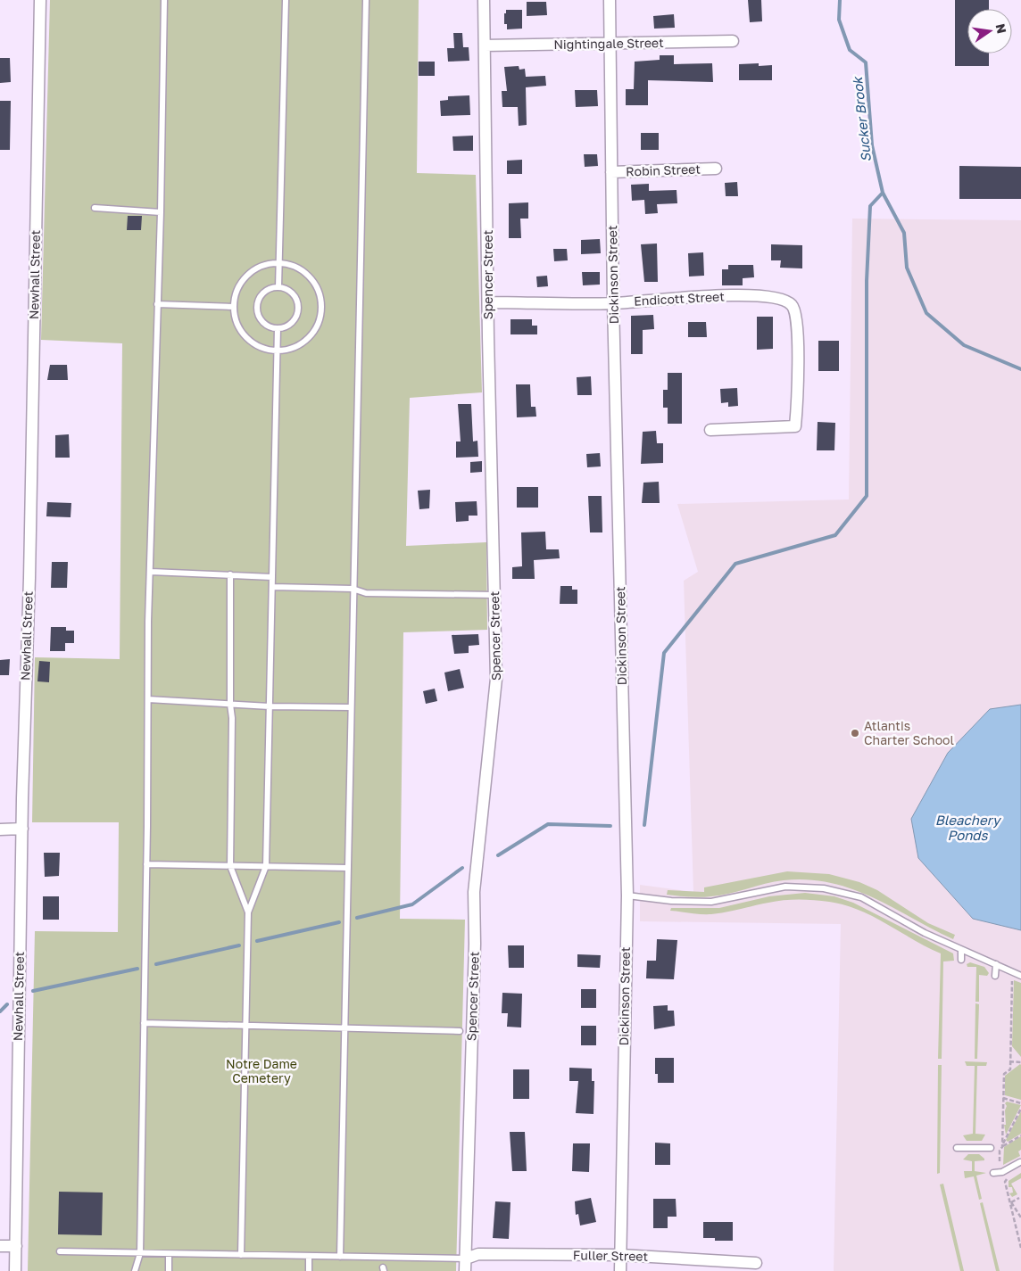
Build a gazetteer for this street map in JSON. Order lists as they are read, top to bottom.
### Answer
{
  "streets": {
    "street": [
      "Nightingale Street",
      "Robin Street",
      "Newhall Street",
      "Spencer Street",
      "Dickinson Street",
      "Endicott Street",
      "Fuller Street"
    ]
  },
  "crossings": [
    ["Nightingale Street", "Spencer Street"],
    ["Nightingale Street", "Dickinson Street"],
    ["Robin Street", "Dickinson Street"],
    ["Spencer Street", "Endicott Street"],
    ["Spencer Street", "Fuller Street"],
    ["Dickinson Street", "Endicott Street"],
    ["Dickinson Street", "Fuller Street"]
  ],
  "water": ["Sucker Brook", "Bleachery Ponds"],
  "parks": ["Notre Dame Cemetery"],
  "places": ["Atlantis Charter School"],
  "north": "right"
}
